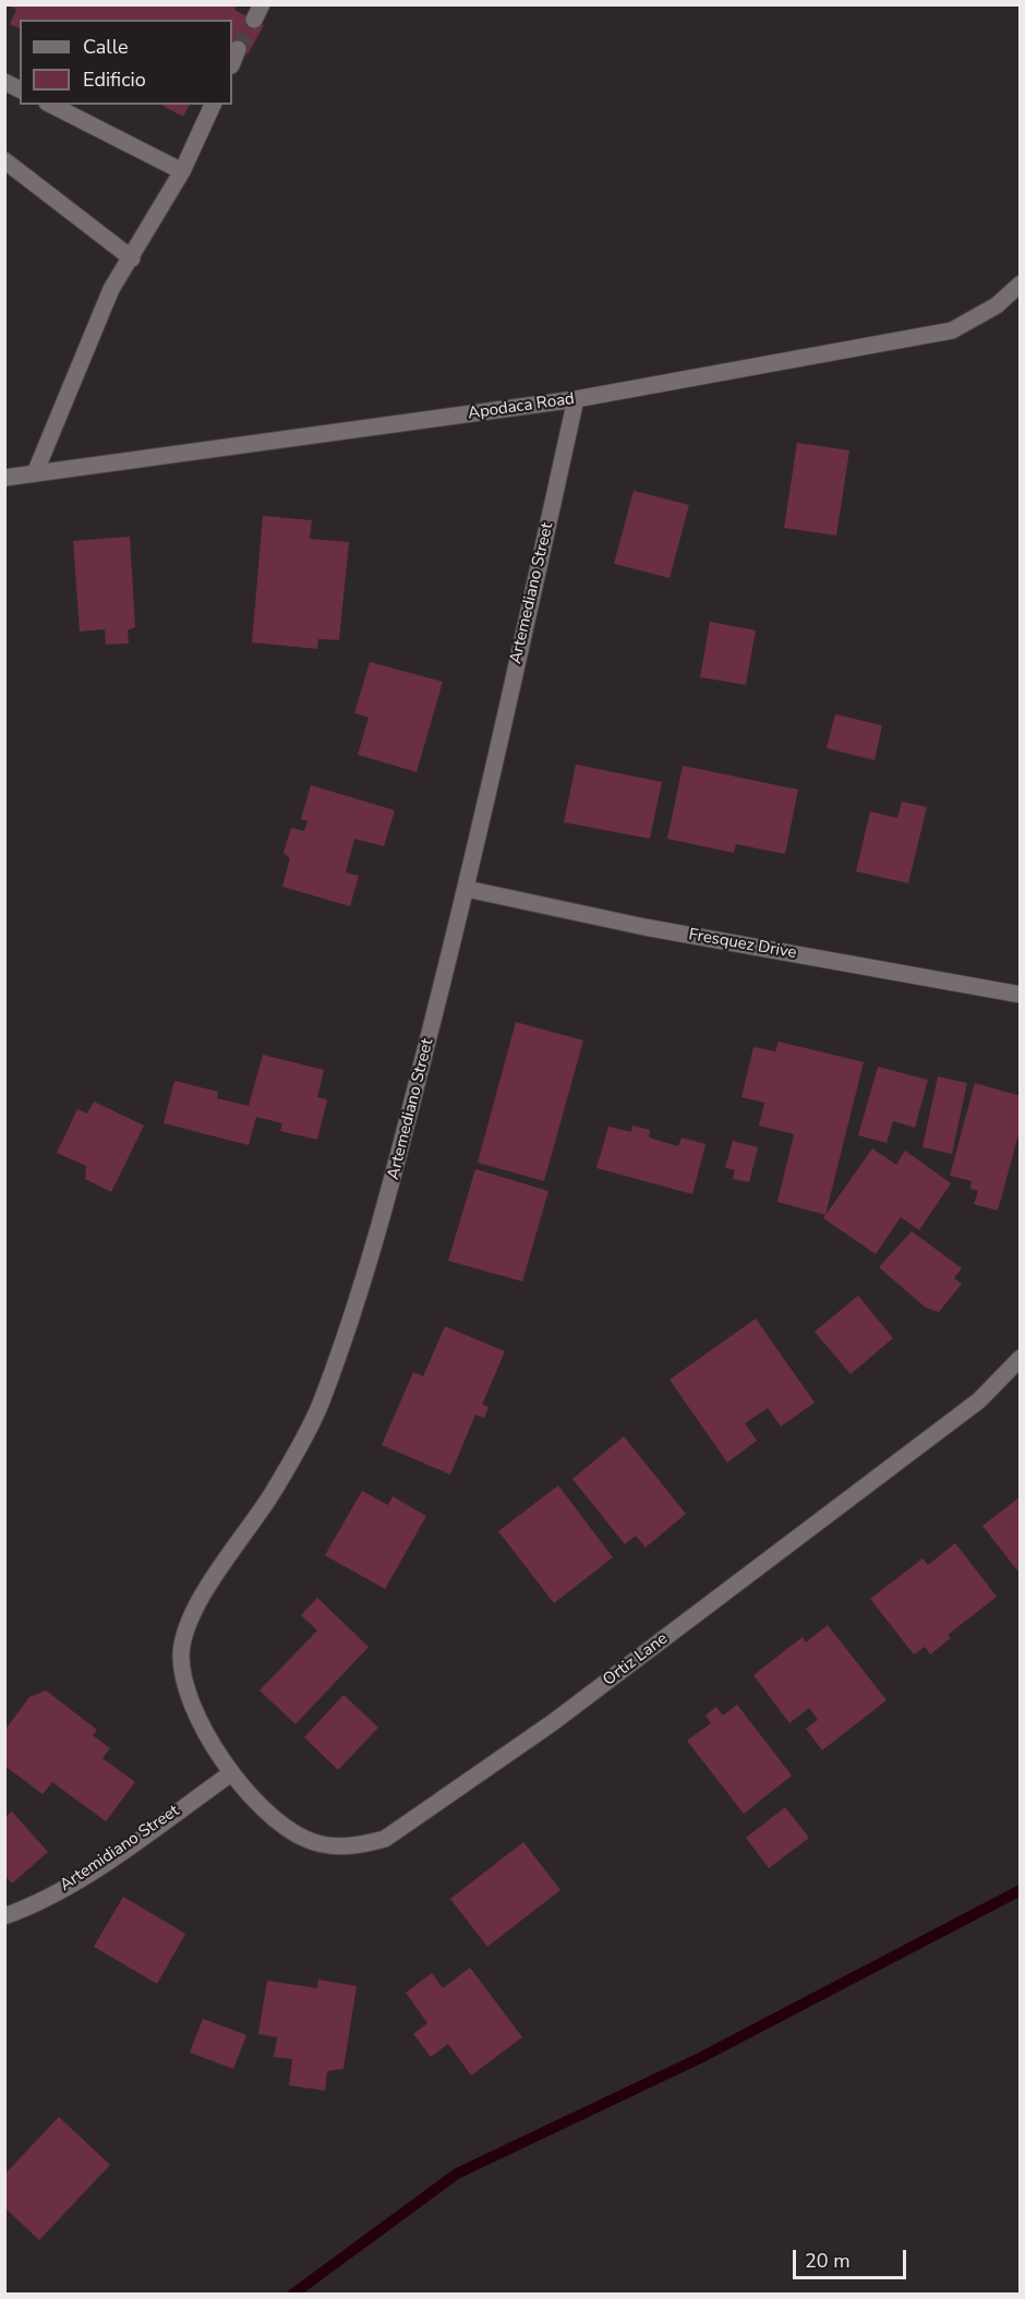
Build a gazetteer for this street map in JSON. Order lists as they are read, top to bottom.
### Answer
{
  "streets": {
    "street": [
      "Apodaca Road",
      "Artemediano Street",
      "Fresquez Drive",
      "Ortiz Lane",
      "Artemidiano Street"
    ]
  },
  "crossings": [
    ["Apodaca Road", "Artemediano Street"],
    ["Artemediano Street", "Fresquez Drive"],
    ["Artemediano Street", "Ortiz Lane"],
    ["Artemediano Street", "Artemidiano Street"],
    ["Ortiz Lane", "Artemidiano Street"]
  ],
  "legend": ["Calle", "Edificio"],
  "scale_bar": "20 m"
}
